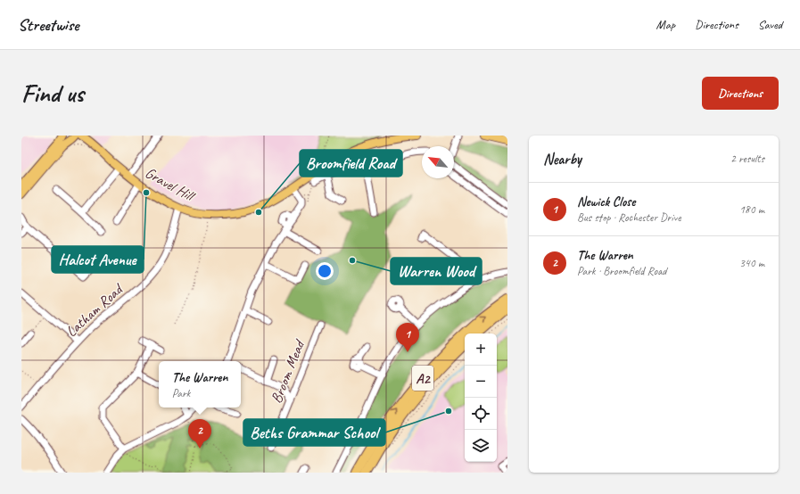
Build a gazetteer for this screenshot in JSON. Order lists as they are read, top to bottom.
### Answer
{
  "streets": {
    "highway": ["A2"],
    "main road": ["Gravel Hill"],
    "street": ["Latham Road", "Broom Mead"]
  },
  "crossings": [
    ["Gravel Hill", "Latham Road"]
  ],
  "places": [
    "Halcot Avenue",
    "Broomfield Road",
    "Warren Wood",
    "Beths Grammar School"
  ],
  "north": "top left",
  "page": {
    "header": "Streetwise",
    "nav": ["Map", "Directions", "Saved"],
    "buttons": "Directions",
    "title": "Find us",
    "heading": ["Nearby", "2 results"],
    "list": [
      {
        "mark": "1",
        "name": "Newick Close",
        "note": "Bus stop · Rochester Drive",
        "value": "180 m"
      },
      {
        "mark": "2",
        "name": "The Warren",
        "note": "Park · Broomfield Road",
        "value": "340 m"
      }
    ],
    "pins": ["1", "2"],
    "map_buttons": ["+", "−"],
    "popup": ["The Warren", "Park"]
  }
}
